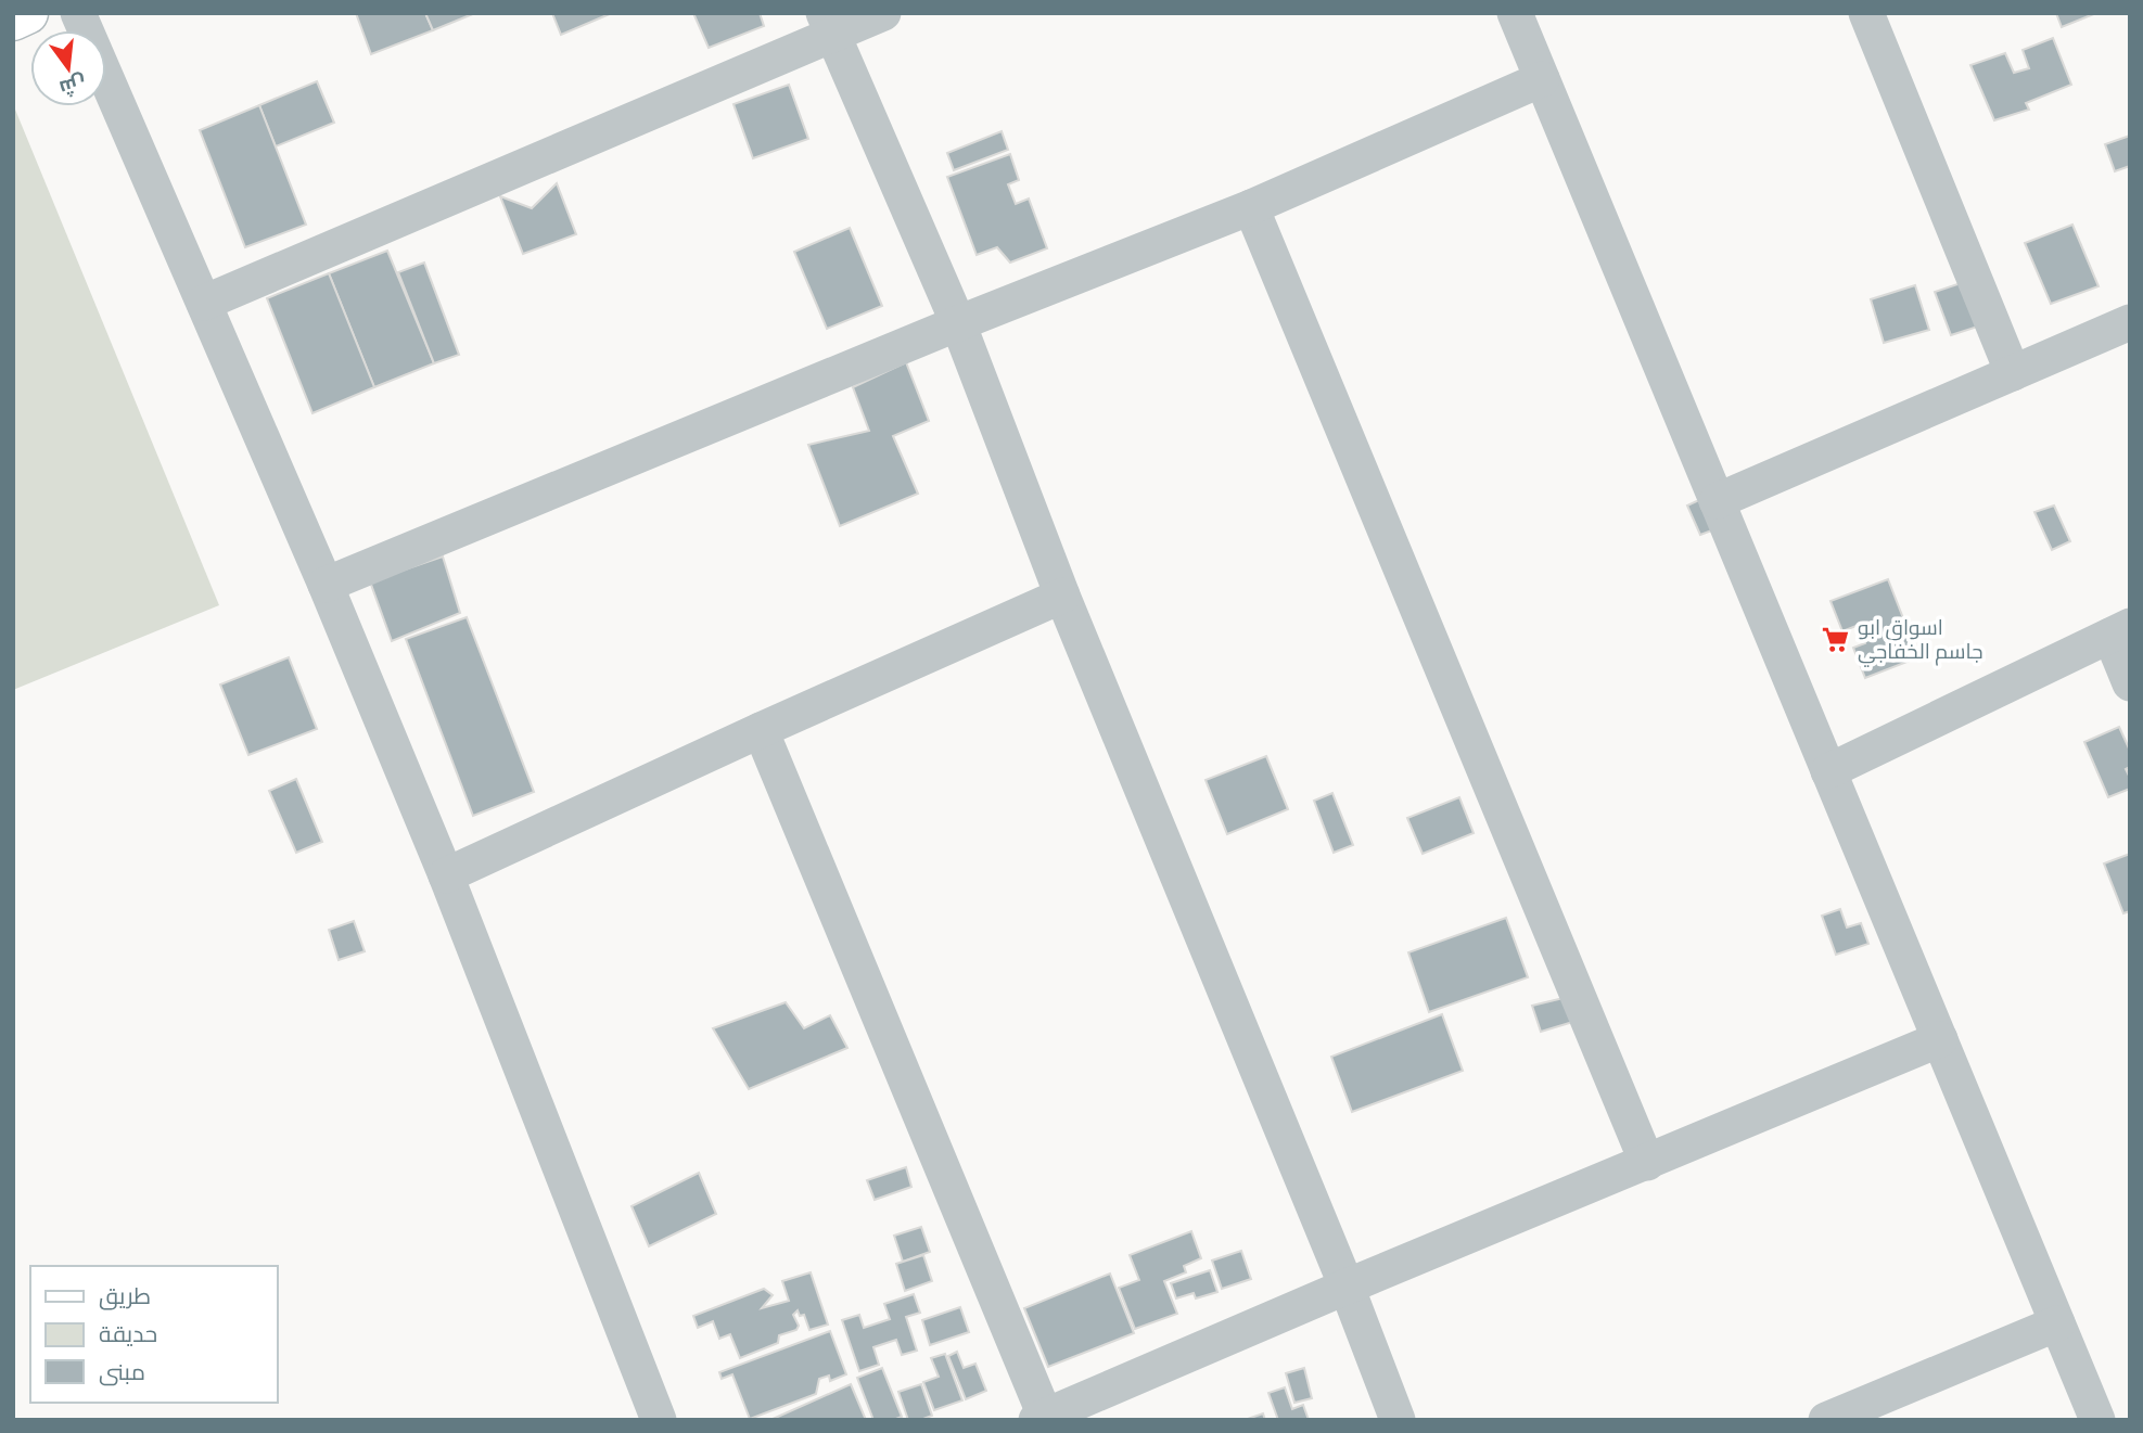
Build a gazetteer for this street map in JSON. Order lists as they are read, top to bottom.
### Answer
{
  "places": {
    "supermarket": ["اسواق ابو جاسم الخفاجي"]
  },
  "legend": ["طريق", "حديقة", "مبنى"],
  "north": "bottom"
}
